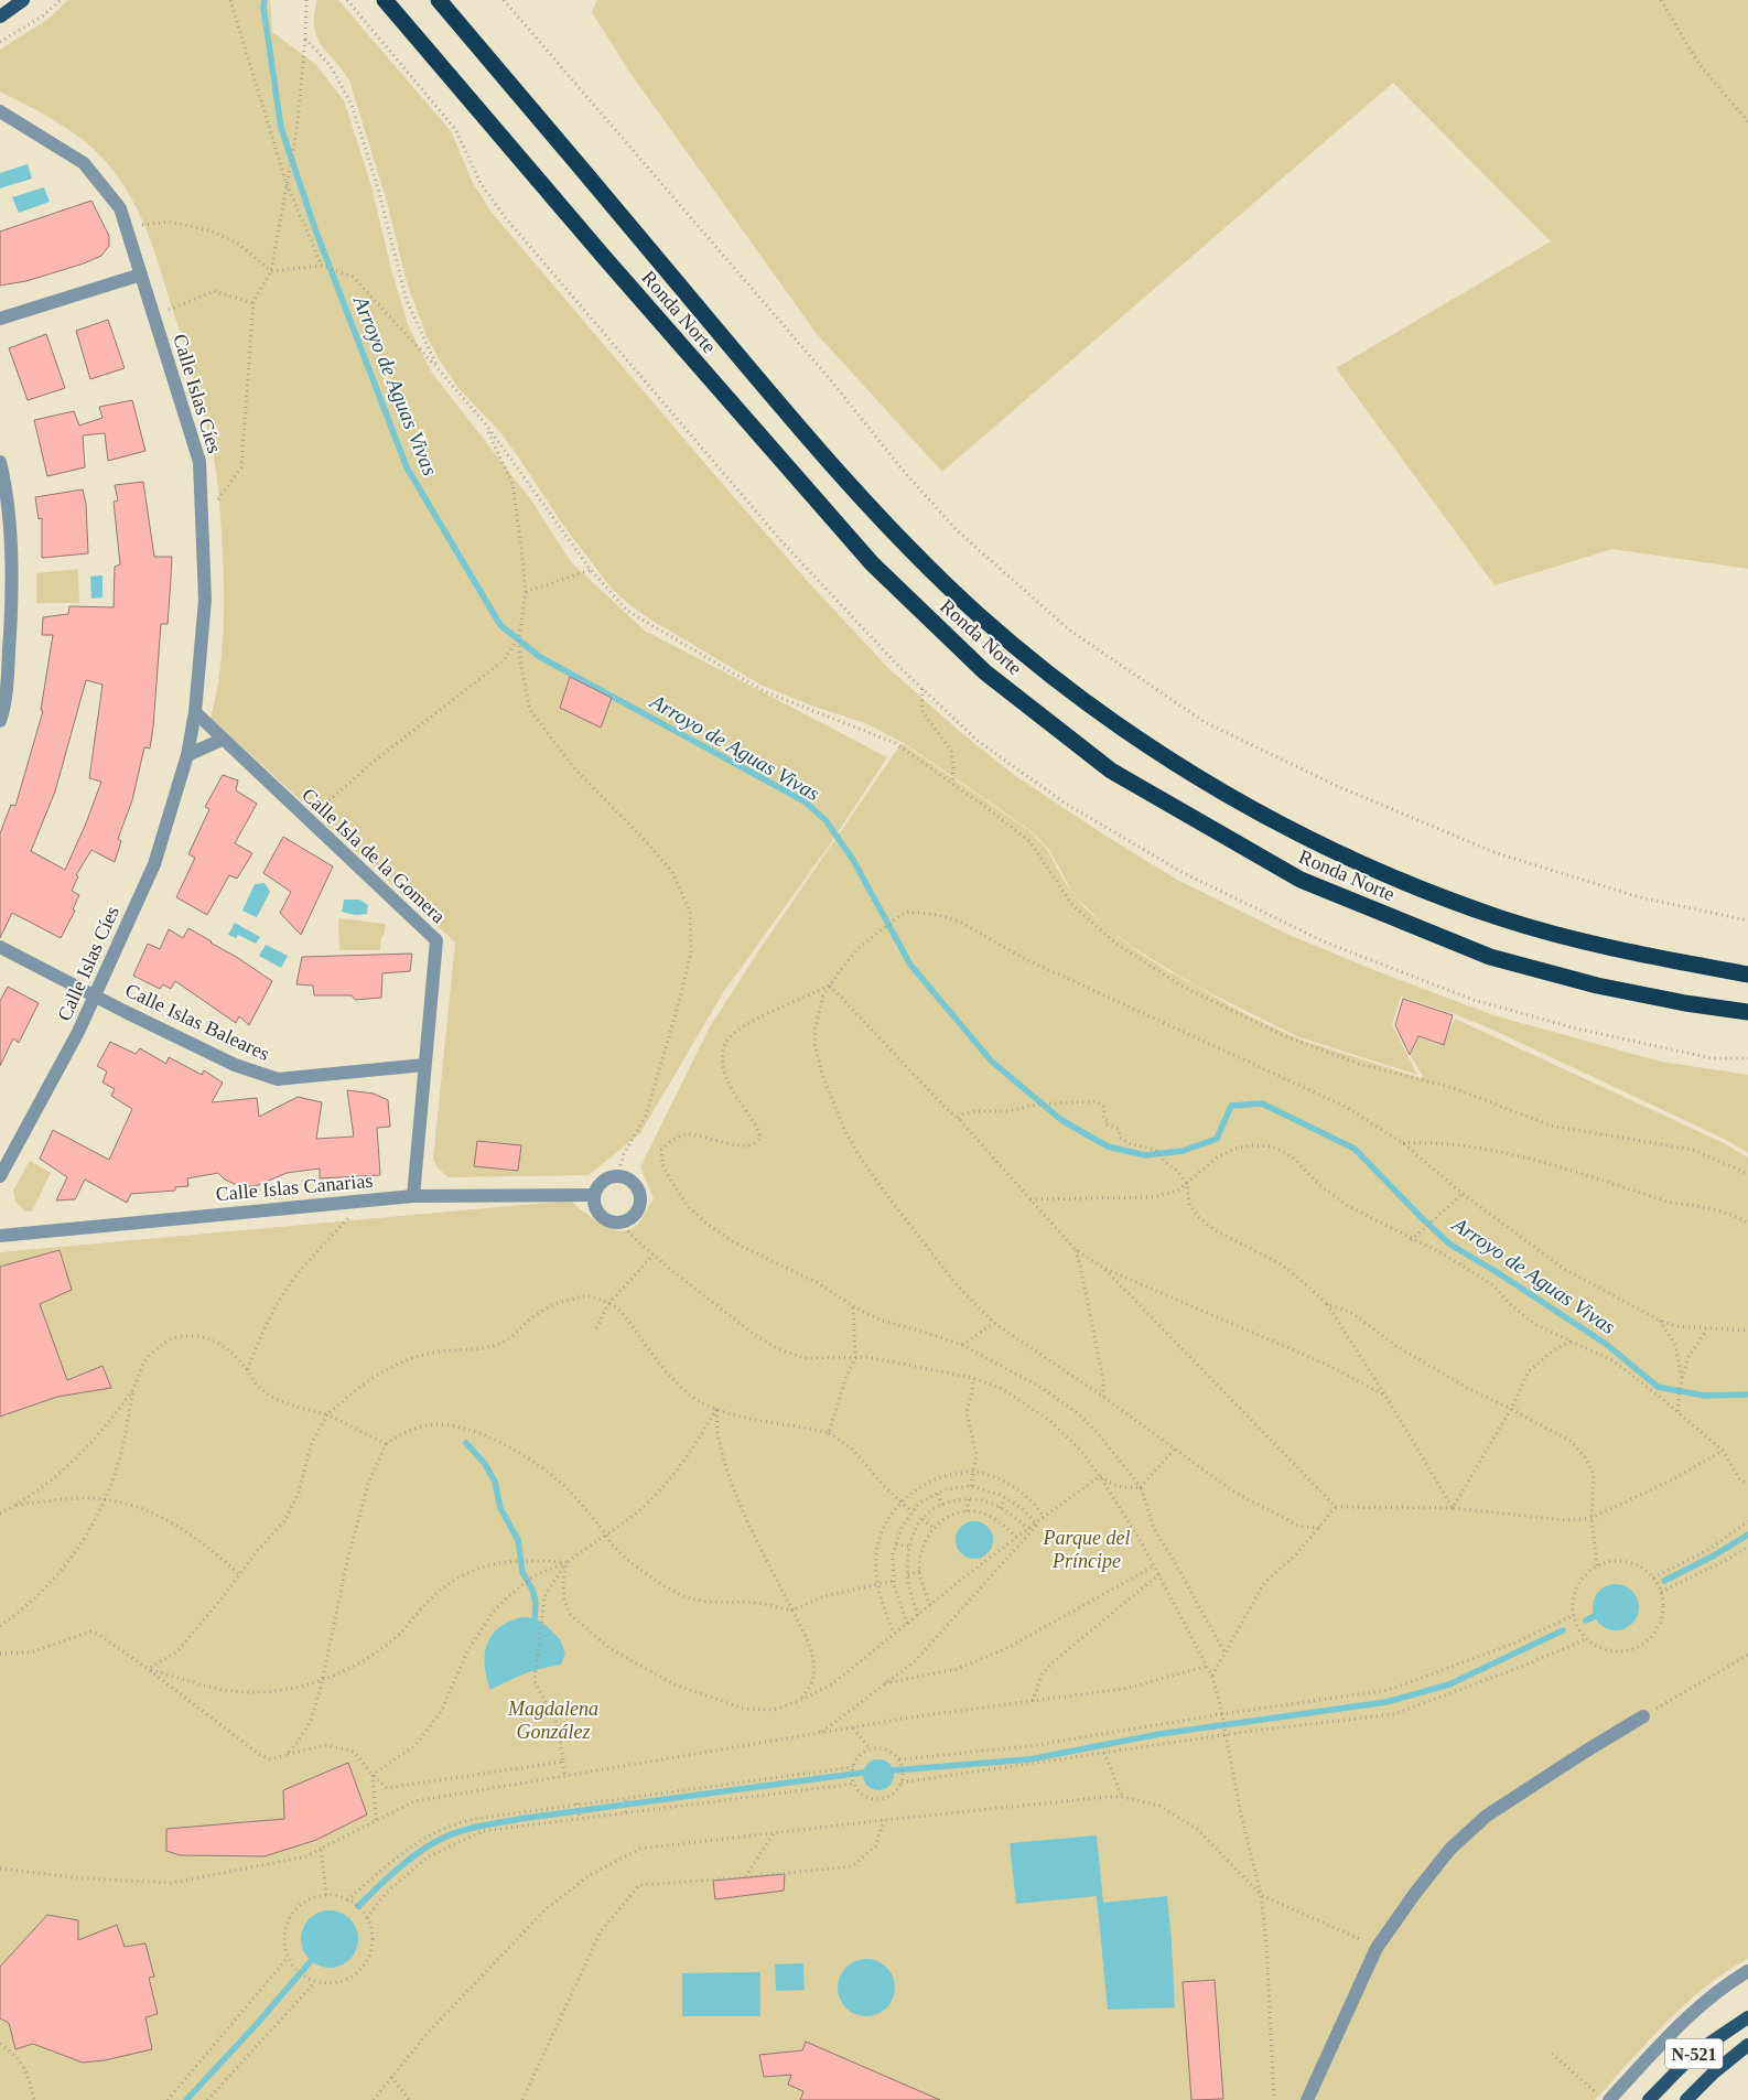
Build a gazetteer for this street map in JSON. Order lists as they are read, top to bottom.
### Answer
{
  "streets": {
    "highway": ["Ronda Norte"],
    "main road": ["N-521"],
    "street": [
      "Calle Islas Cíes",
      "Calle Isla de la Gomera",
      "Calle Islas Baleares",
      "Calle Islas Canarias"
    ]
  },
  "crossings": [
    ["Calle Islas Cíes", "Calle Isla de la Gomera"],
    ["Calle Islas Cíes", "Calle Islas Baleares"],
    ["Calle Isla de la Gomera", "Calle Islas Baleares"],
    ["Calle Isla de la Gomera", "Calle Islas Canarias"]
  ],
  "water": ["Arroyo de Aguas Vivas"],
  "parks": ["Parque del Príncipe", "Magdalena González"]
}
